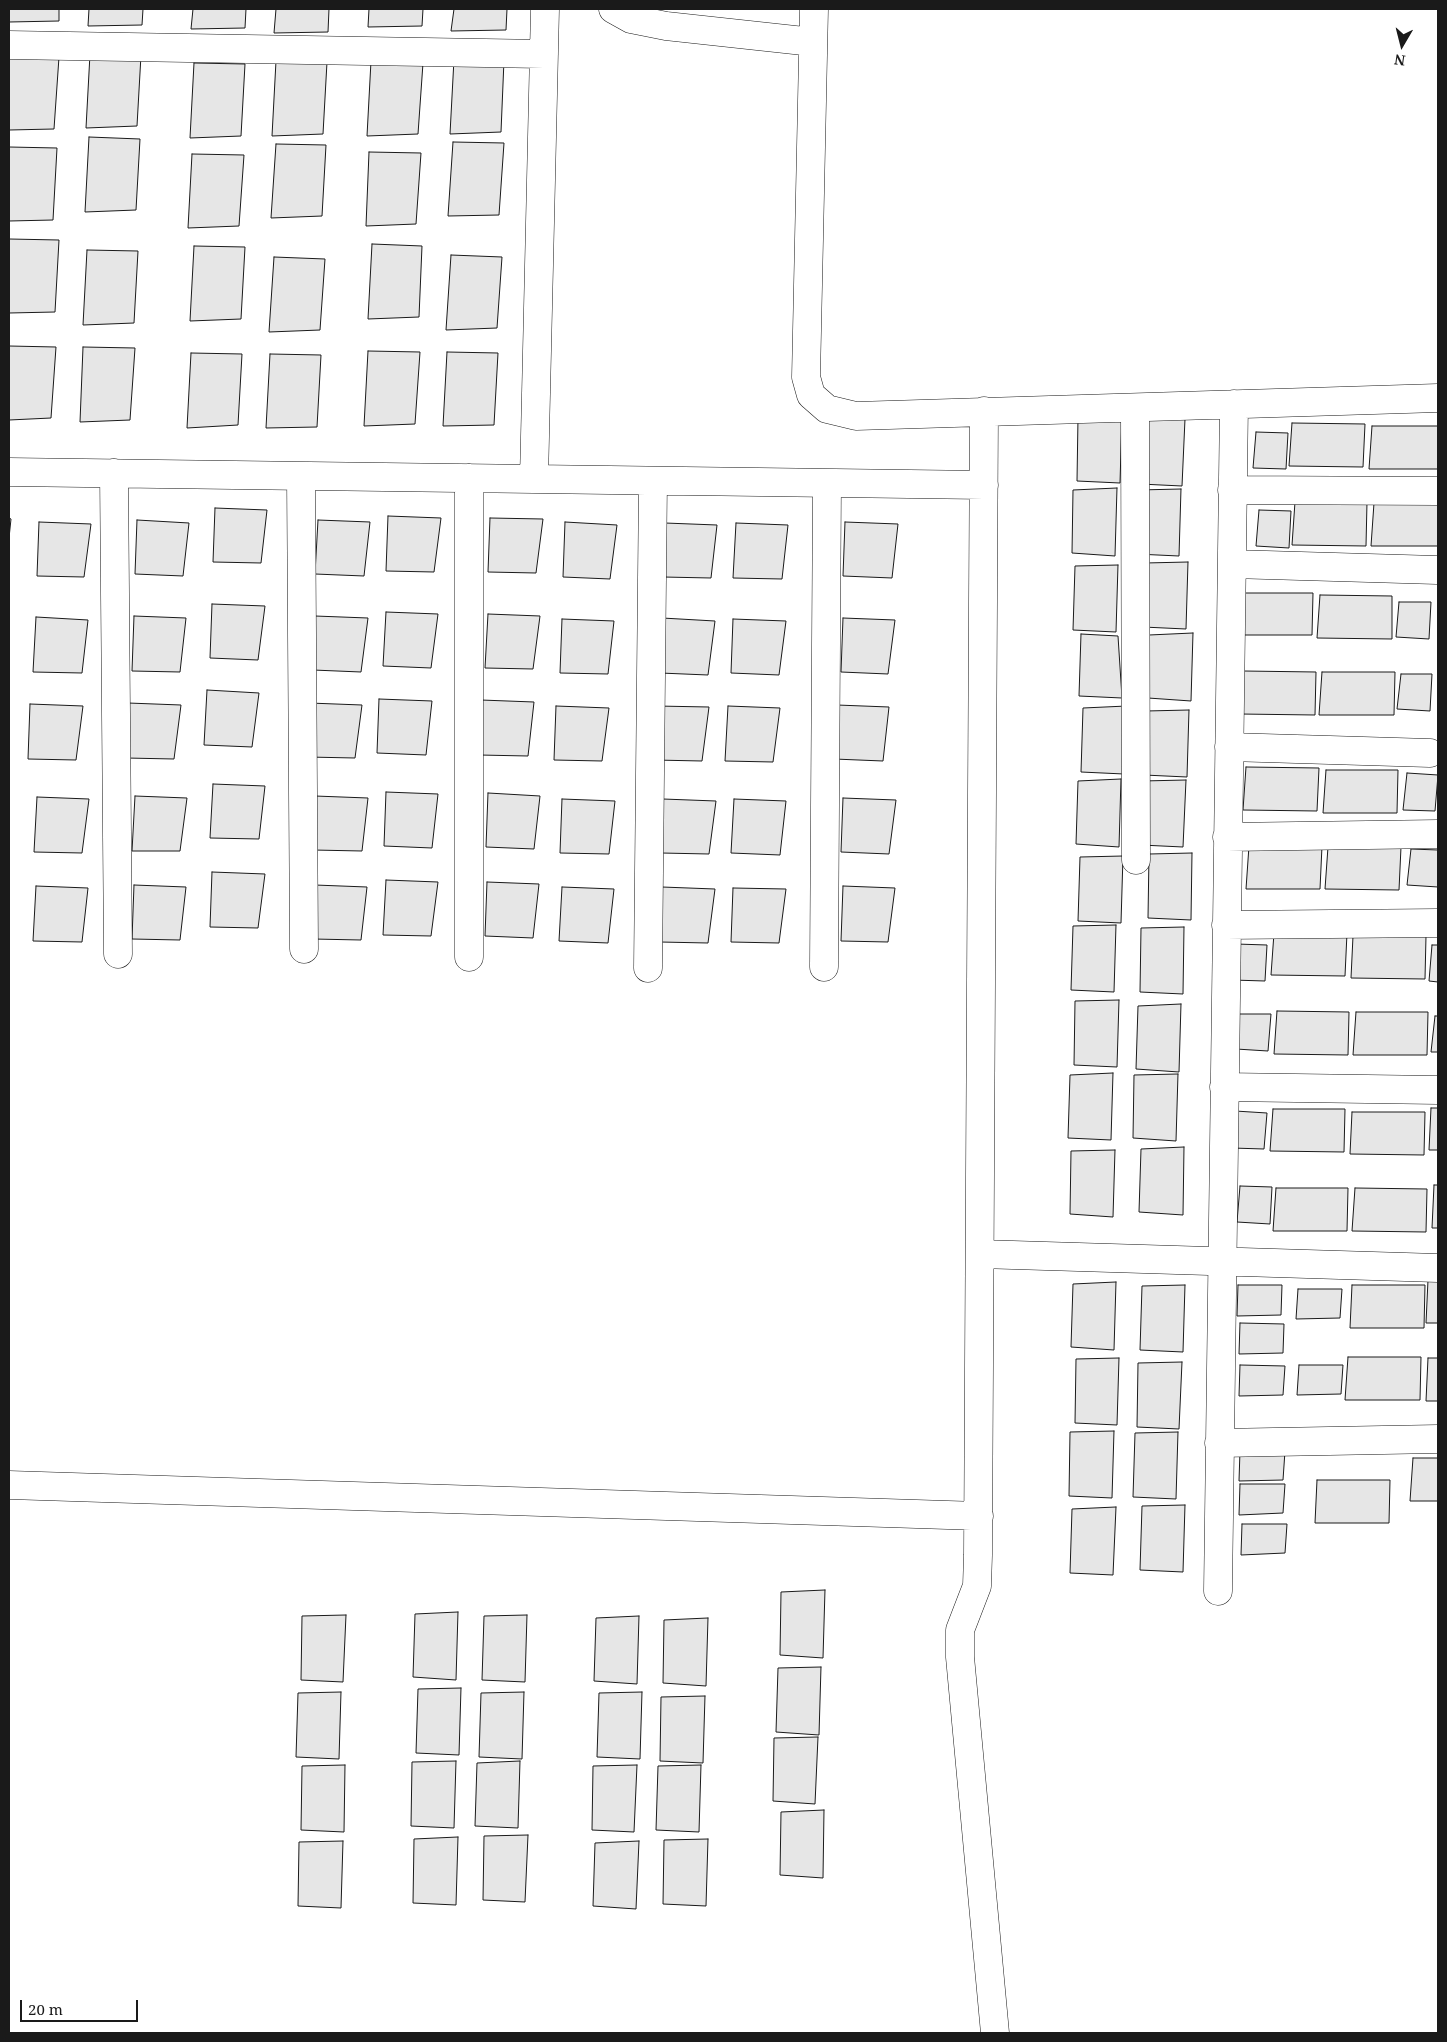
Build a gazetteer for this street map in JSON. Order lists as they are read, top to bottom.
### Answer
{
  "scale_bar": "20 m",
  "north": "bottom"
}
